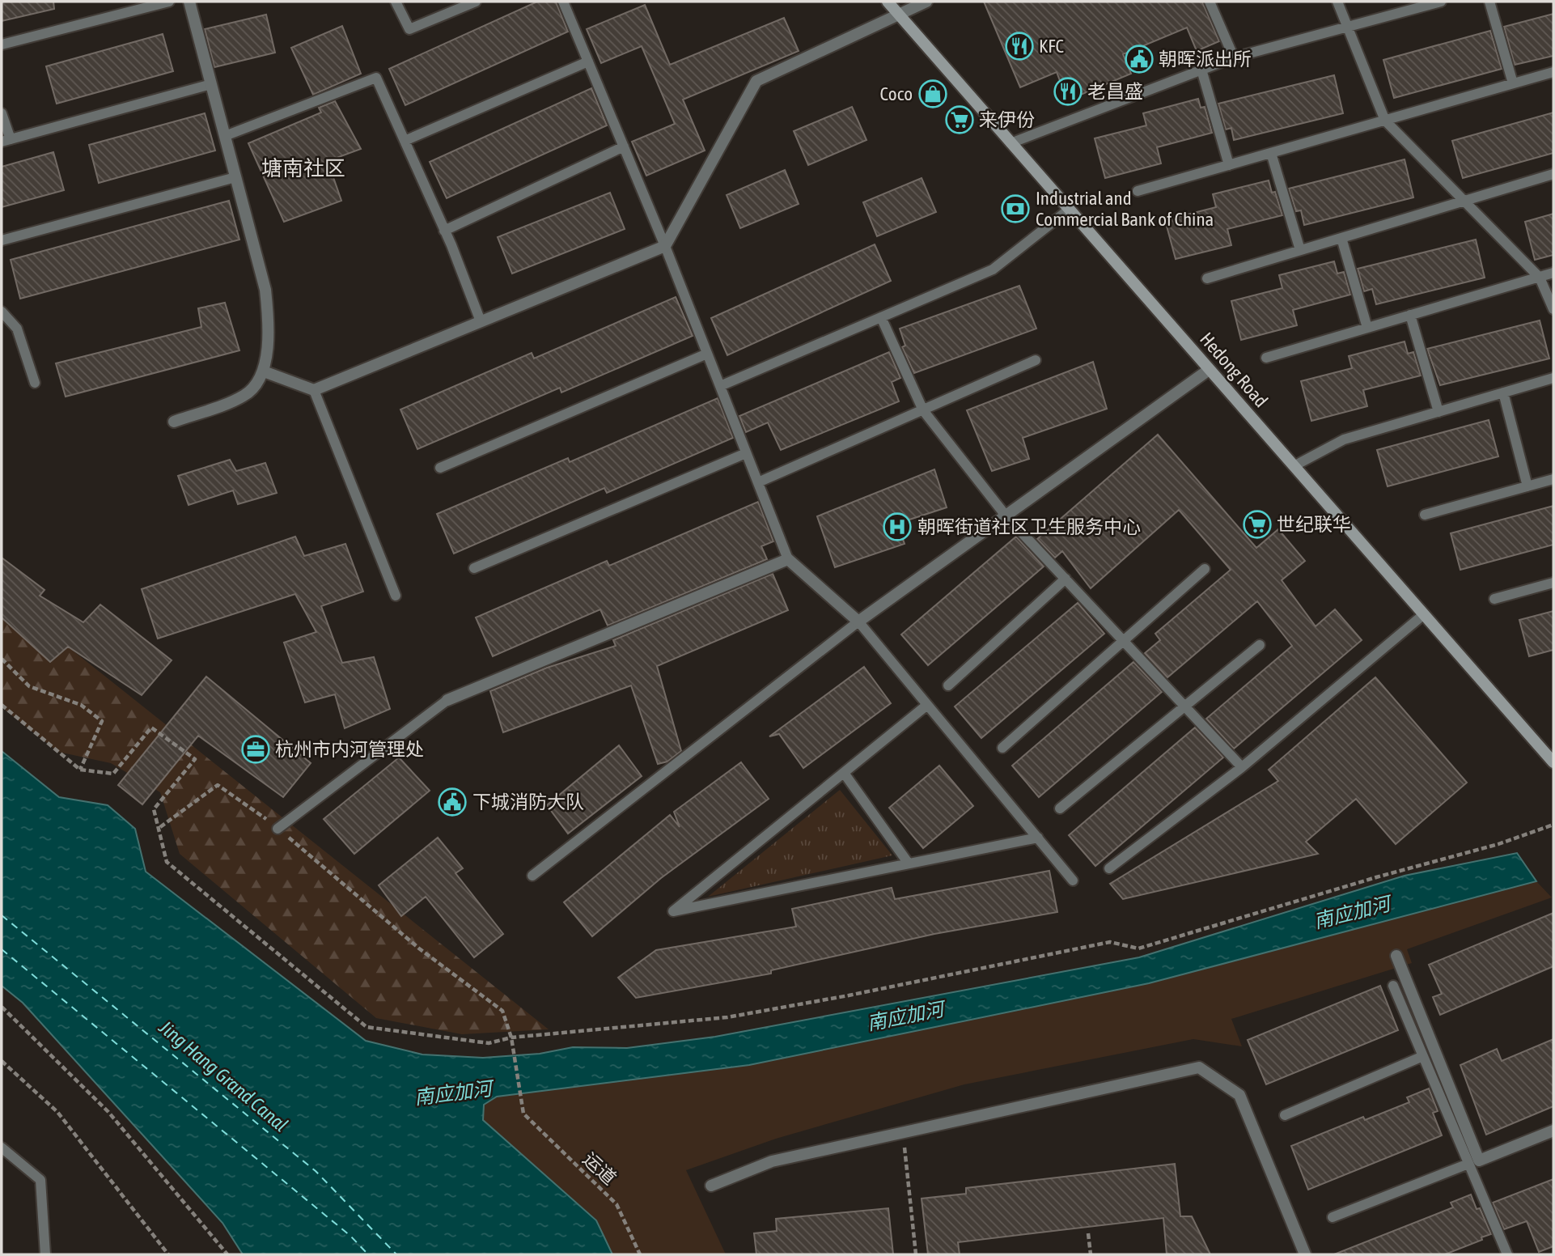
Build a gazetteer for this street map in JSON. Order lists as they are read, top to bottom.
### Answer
{
  "streets": {
    "main road": ["Hedong Road"],
    "path": ["运道"]
  },
  "districts": ["塘南社区"],
  "water": ["南应加河", "Jing Hang Grand Canal"],
  "places": {
    "restaurant": ["KFC", "老昌盛"],
    "public building": ["朝晖派出所", "下城消防大队"],
    "shop": ["Coco"],
    "supermarket": ["来伊份", "世纪联华"],
    "bank": ["Industrial and Commercial Bank of China"],
    "hospital": ["朝晖街道社区卫生服务中心"],
    "office": ["杭州市内河管理处"]
  }
}
